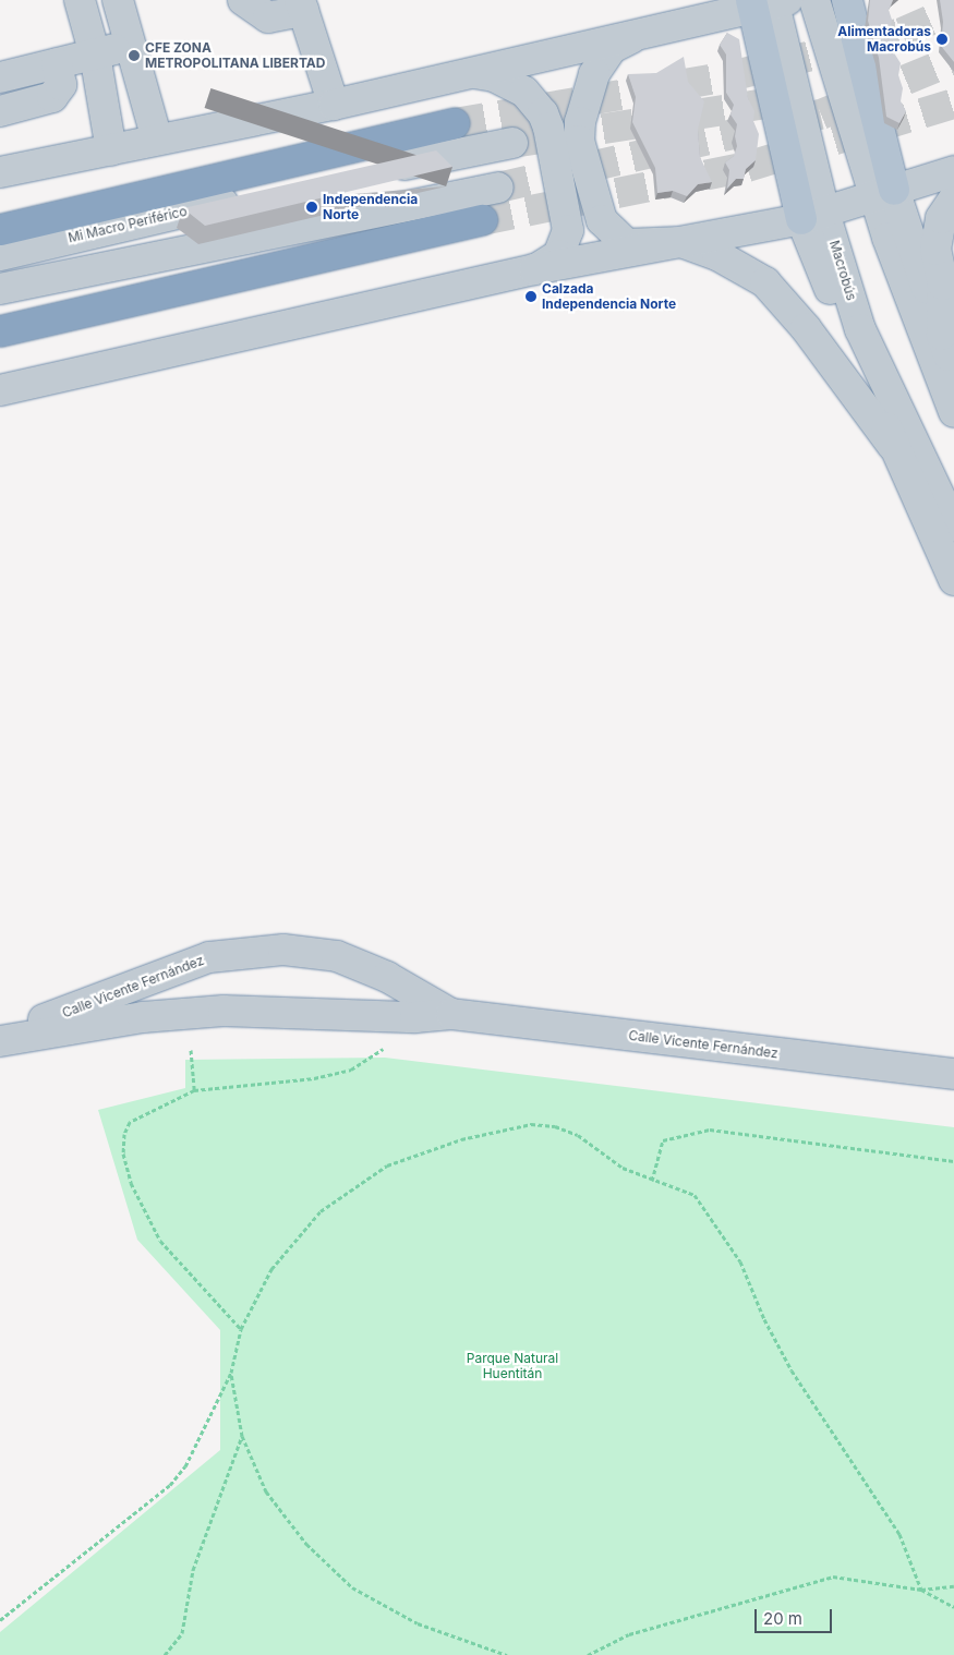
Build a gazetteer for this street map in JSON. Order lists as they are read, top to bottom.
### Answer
{
  "streets": {
    "street": ["Mi Macro Periférico", "Macrobús", "Calle Vicente Fernández"]
  },
  "parks": ["Parque Natural Huentitán"],
  "places": [
    "Alimentadoras Macrobús",
    "CFE ZONA METROPOLITANA LIBERTAD",
    "Independencia Norte",
    "Calzada Independencia Norte"
  ],
  "scale_bar": "20 m"
}
